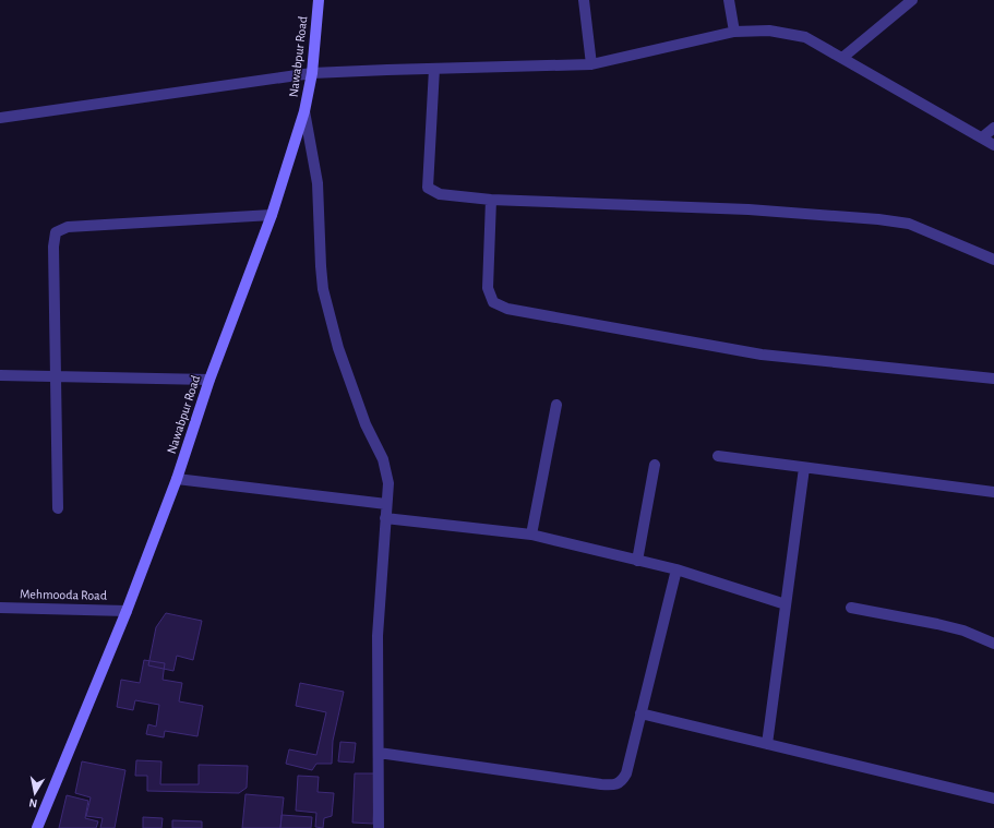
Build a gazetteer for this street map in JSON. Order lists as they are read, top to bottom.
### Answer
{
  "streets": {
    "street": ["Nawabpur Road", "Mehmooda Road"]
  },
  "crossings": [
    ["Nawabpur Road", "Mehmooda Road"]
  ],
  "north": "bottom"
}
